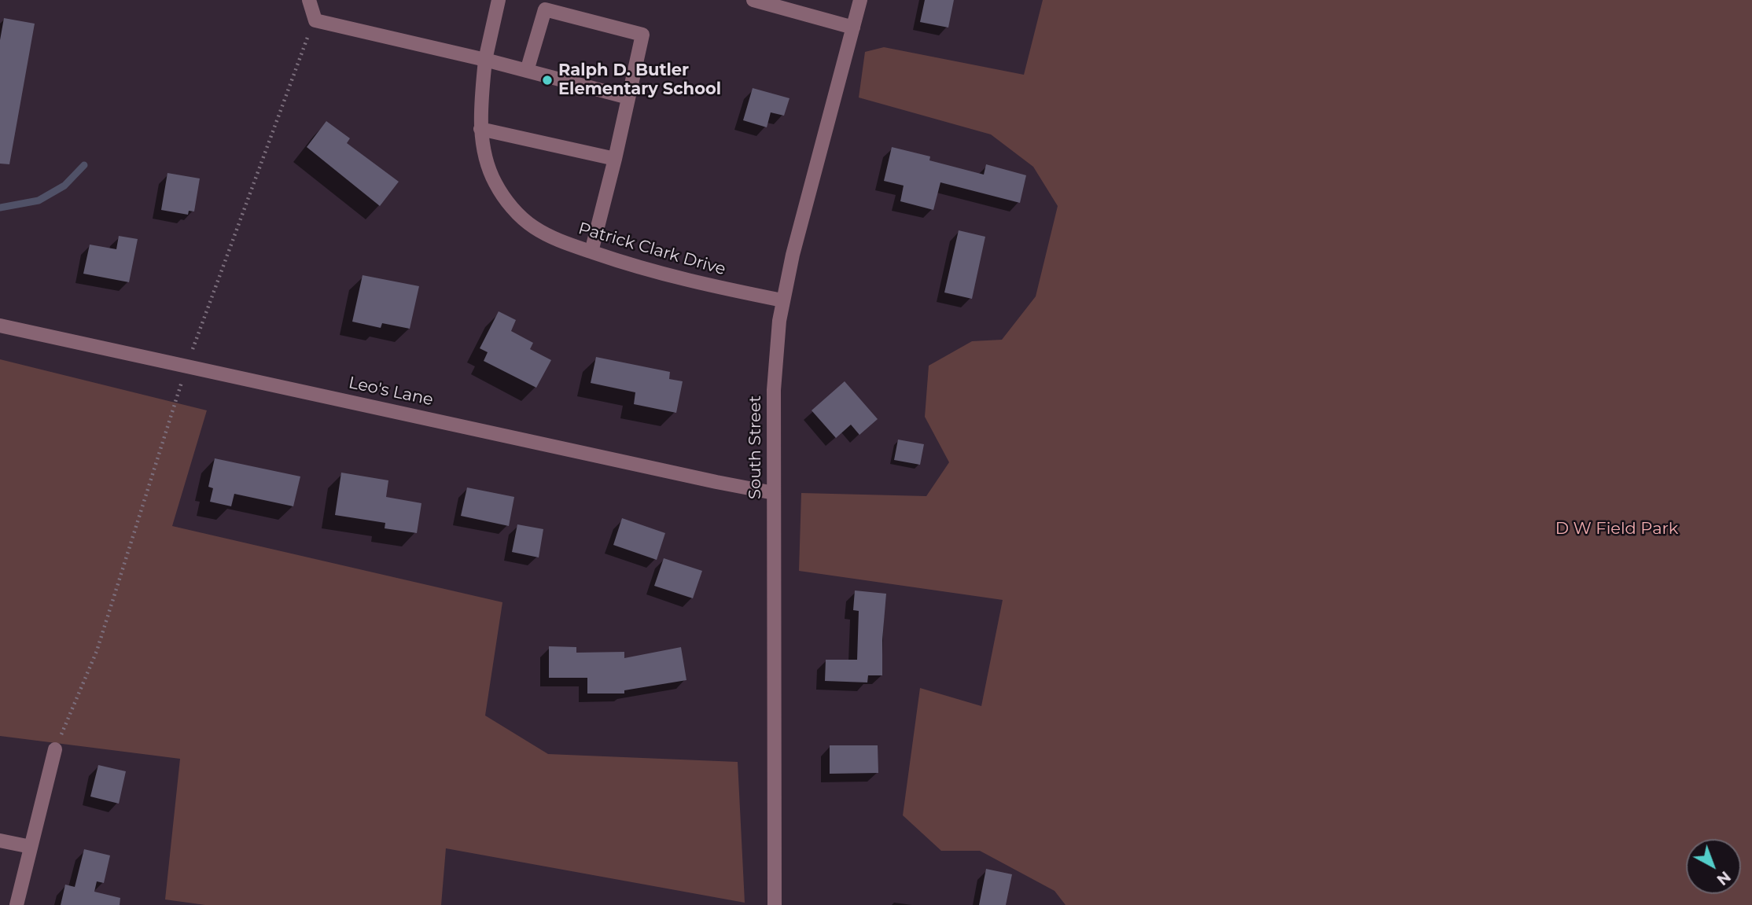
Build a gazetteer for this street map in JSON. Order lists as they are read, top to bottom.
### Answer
{
  "streets": {
    "street": ["Patrick Clark Drive", "Leo's Lane", "South Street"]
  },
  "crossings": [
    ["Patrick Clark Drive", "South Street"],
    ["Leo's Lane", "South Street"]
  ],
  "parks": ["D W Field Park"],
  "places": ["Ralph D. Butler Elementary School"],
  "north": "bottom right"
}
